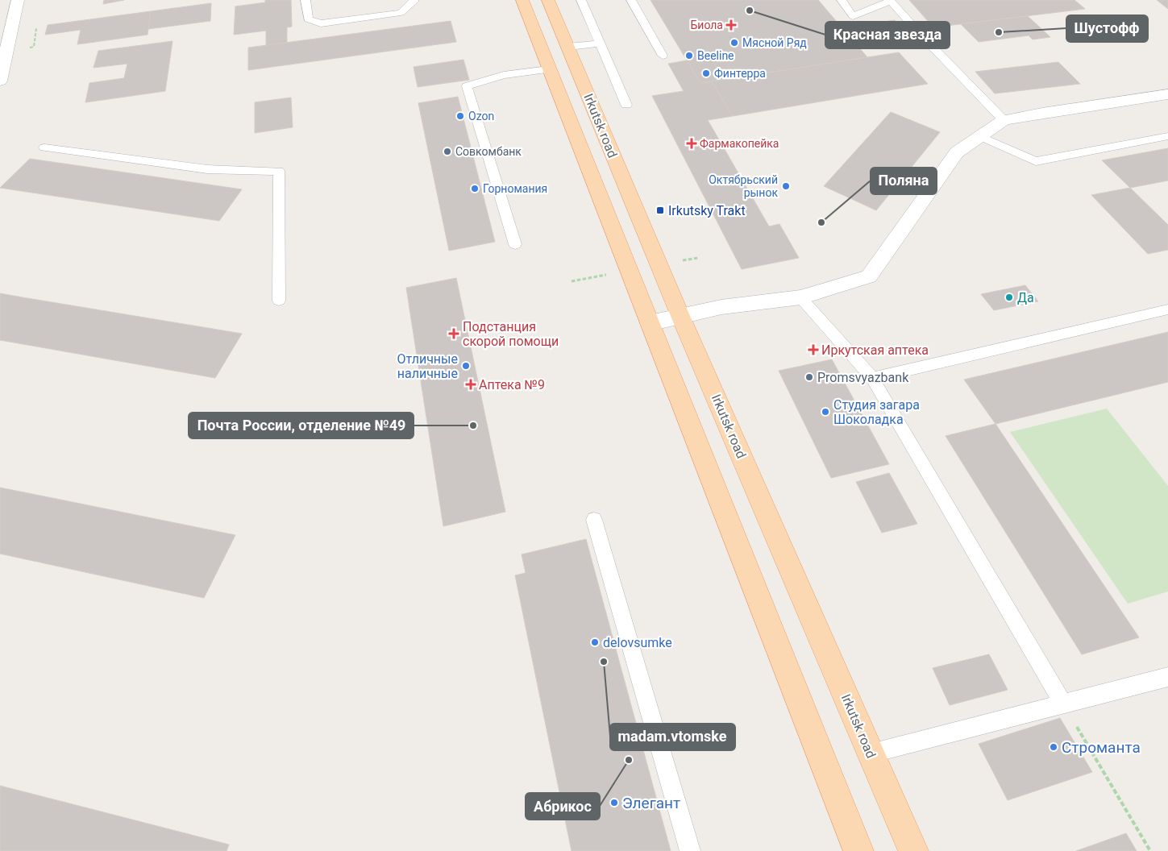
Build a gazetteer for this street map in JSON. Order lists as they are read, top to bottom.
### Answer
{
  "streets": {
    "main road": ["Irkutsk road"]
  },
  "places": {
    "other": [
      "Красная звезда",
      "Шустофф",
      "Мясной Ряд",
      "Beeline",
      "Финтерра",
      "Ozon",
      "Совкомбанк",
      "Октябрьский рынок",
      "Горномания",
      "Поляна",
      "Да",
      "Отличные наличные",
      "Promsvyazbank",
      "Студия загара Шоколадка",
      "Почта России, отделение №49",
      "delovsumke",
      "madam.vtomske",
      "Строманта",
      "Абрикос",
      "Элегант"
    ],
    "health": [
      "Биола",
      "Фармакопейка",
      "Подстанция скорой помощи",
      "Иркутская аптека",
      "Аптека №9"
    ],
    "transit": ["Irkutsky Trakt"]
  }
}
